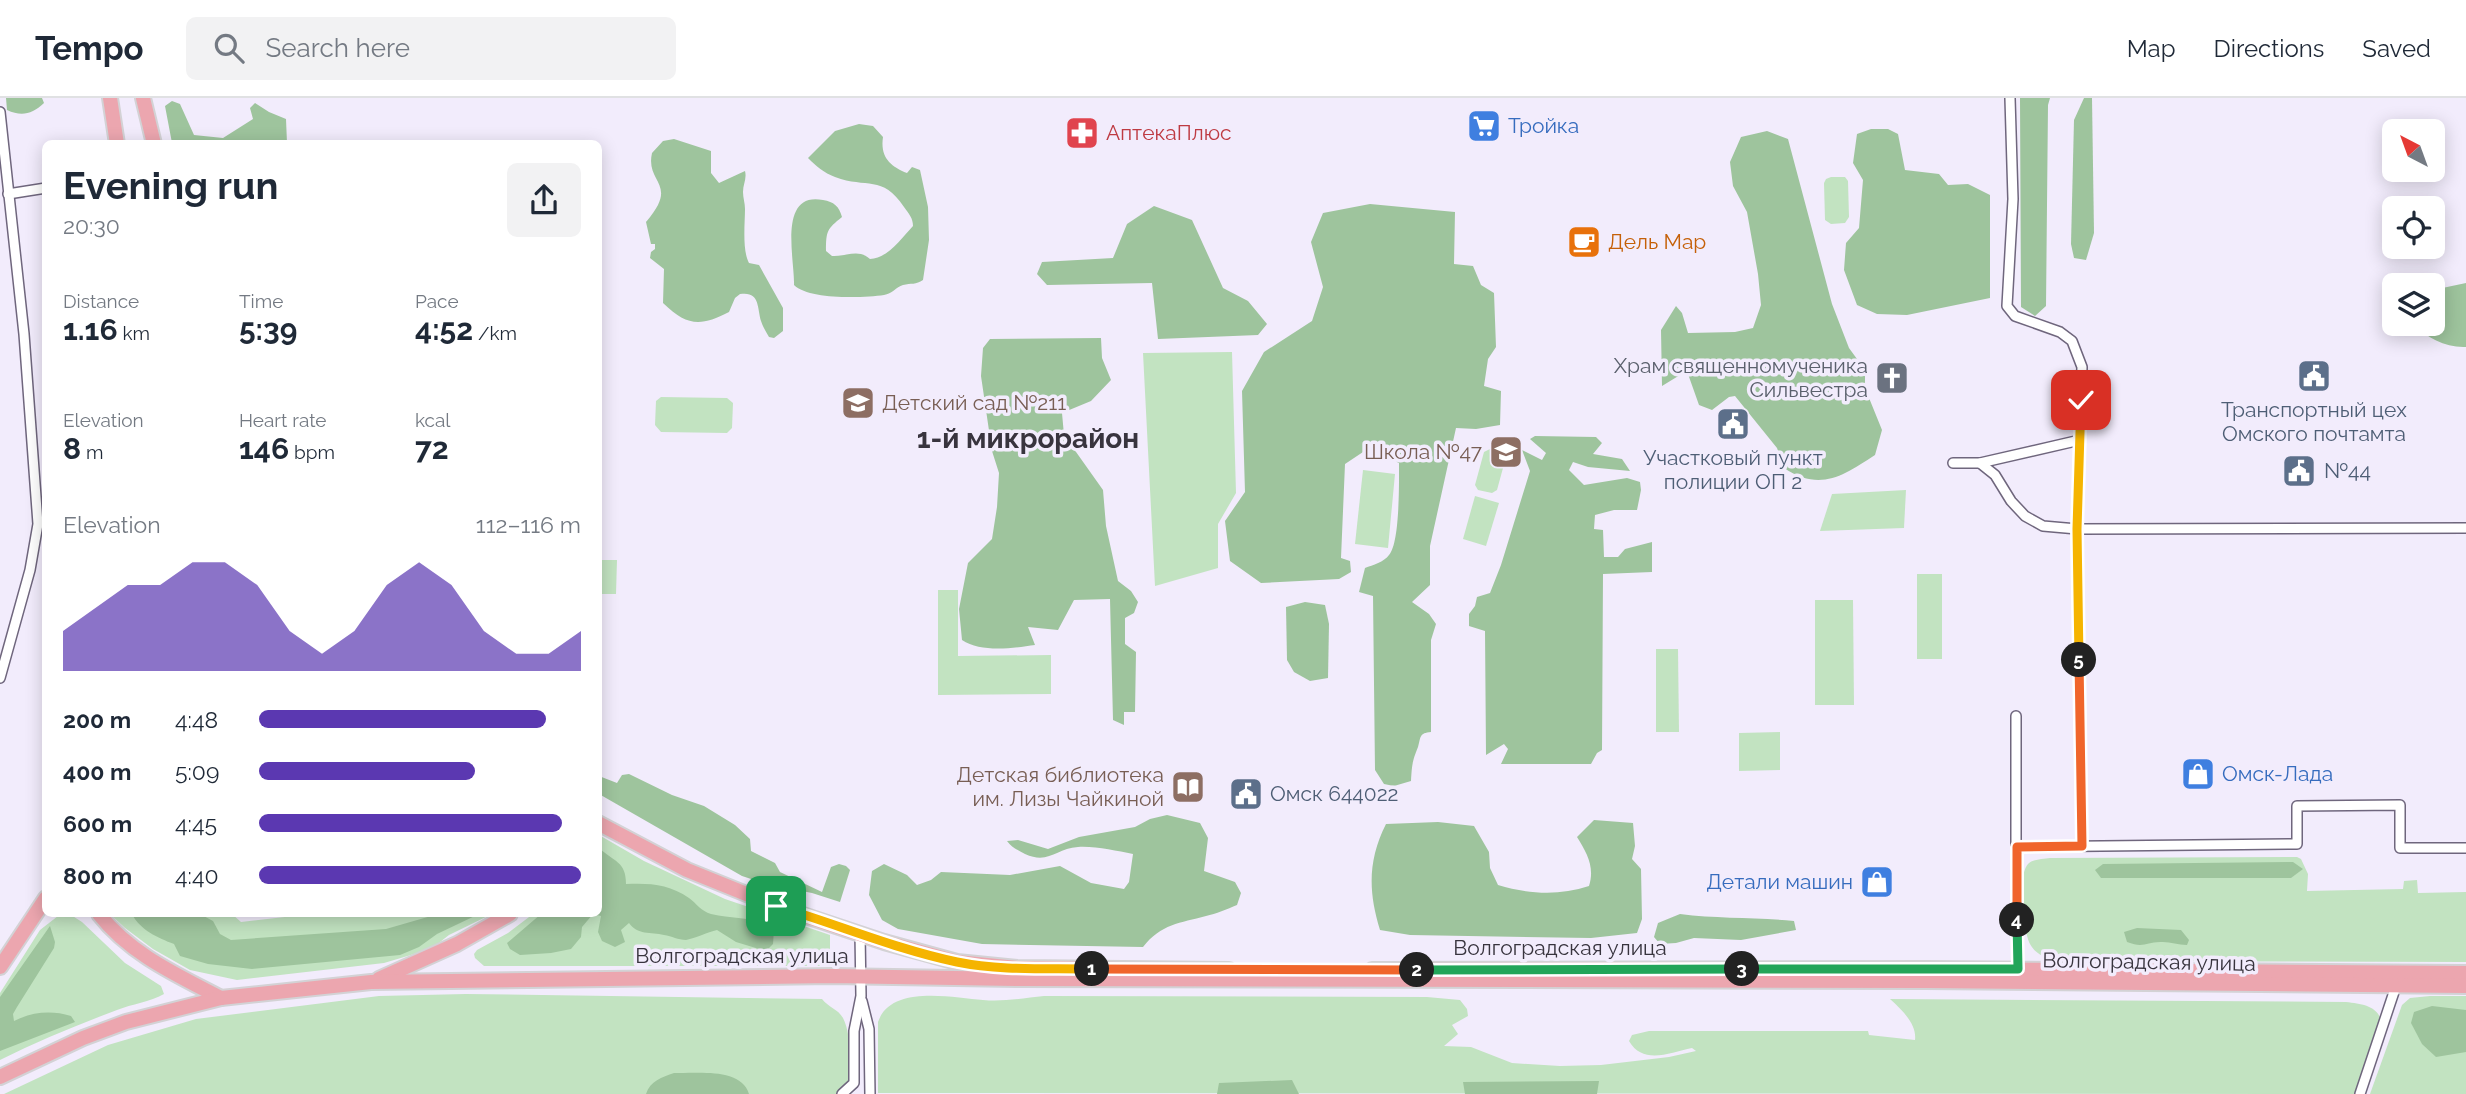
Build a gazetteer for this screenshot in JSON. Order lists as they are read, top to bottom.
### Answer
{
  "streets": {
    "main road": ["Волгоградская улица"]
  },
  "districts": ["1-й микрорайон"],
  "places": {
    "supermarket": ["Тройка"],
    "pharmacy": ["АптекаПлюс"],
    "cafe": ["Дель Мар"],
    "public building": [
      "Транспортный цех Омского почтамта",
      "Участковый пункт полиции ОП 2",
      "№44",
      "Омск 644022"
    ],
    "church": ["Храм священномученика Сильвестра"],
    "school or university": ["Детский сад №211", "Школа №47"],
    "shop": ["Омск-Лада", "Детали машин"],
    "library": ["Детская библиотека им. Лизы Чайкиной"]
  },
  "north": "top left",
  "page": {
    "header": "Tempo",
    "search": "Search here",
    "nav": ["Map", "Directions", "Saved"],
    "heading": ["Evening run", "20:30"],
    "stats": [
      ["Distance", "1.16 km"],
      ["Time", "5:39"],
      ["Pace", "4:52 /km"],
      ["Elevation", "8 m"],
      ["Heart rate", "146 bpm"],
      ["kcal", "72"]
    ],
    "chart": ["Elevation", "112–116 m"],
    "pins": [
      "5",
      "4",
      "1",
      "3",
      "2"
    ],
    "list": [
      {
        "name": "200 m",
        "note": "4:48"
      },
      {
        "name": "400 m",
        "note": "5:09"
      },
      {
        "name": "600 m",
        "note": "4:45"
      },
      {
        "name": "800 m",
        "note": "4:40"
      }
    ]
  }
}
